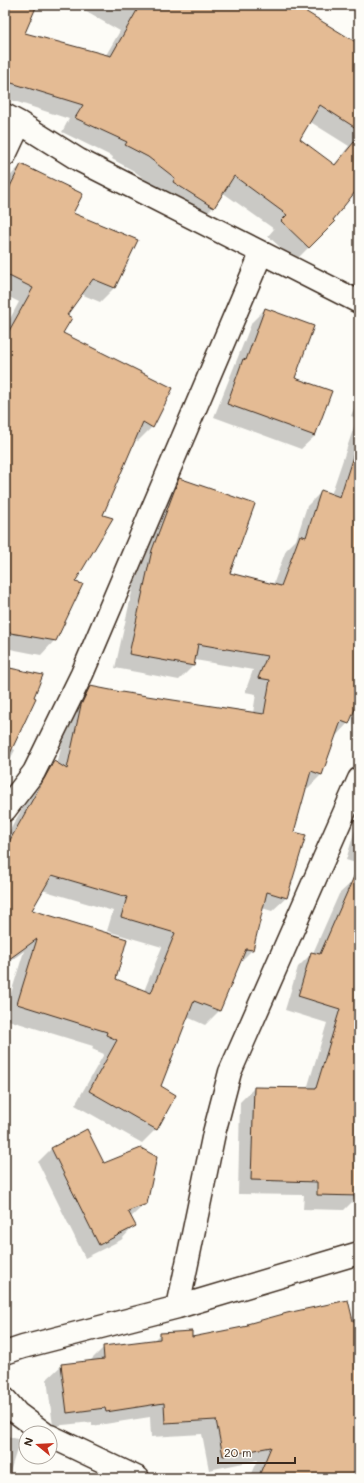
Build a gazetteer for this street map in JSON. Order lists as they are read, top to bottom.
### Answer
{
  "scale_bar": "20 m",
  "north": "left"
}
